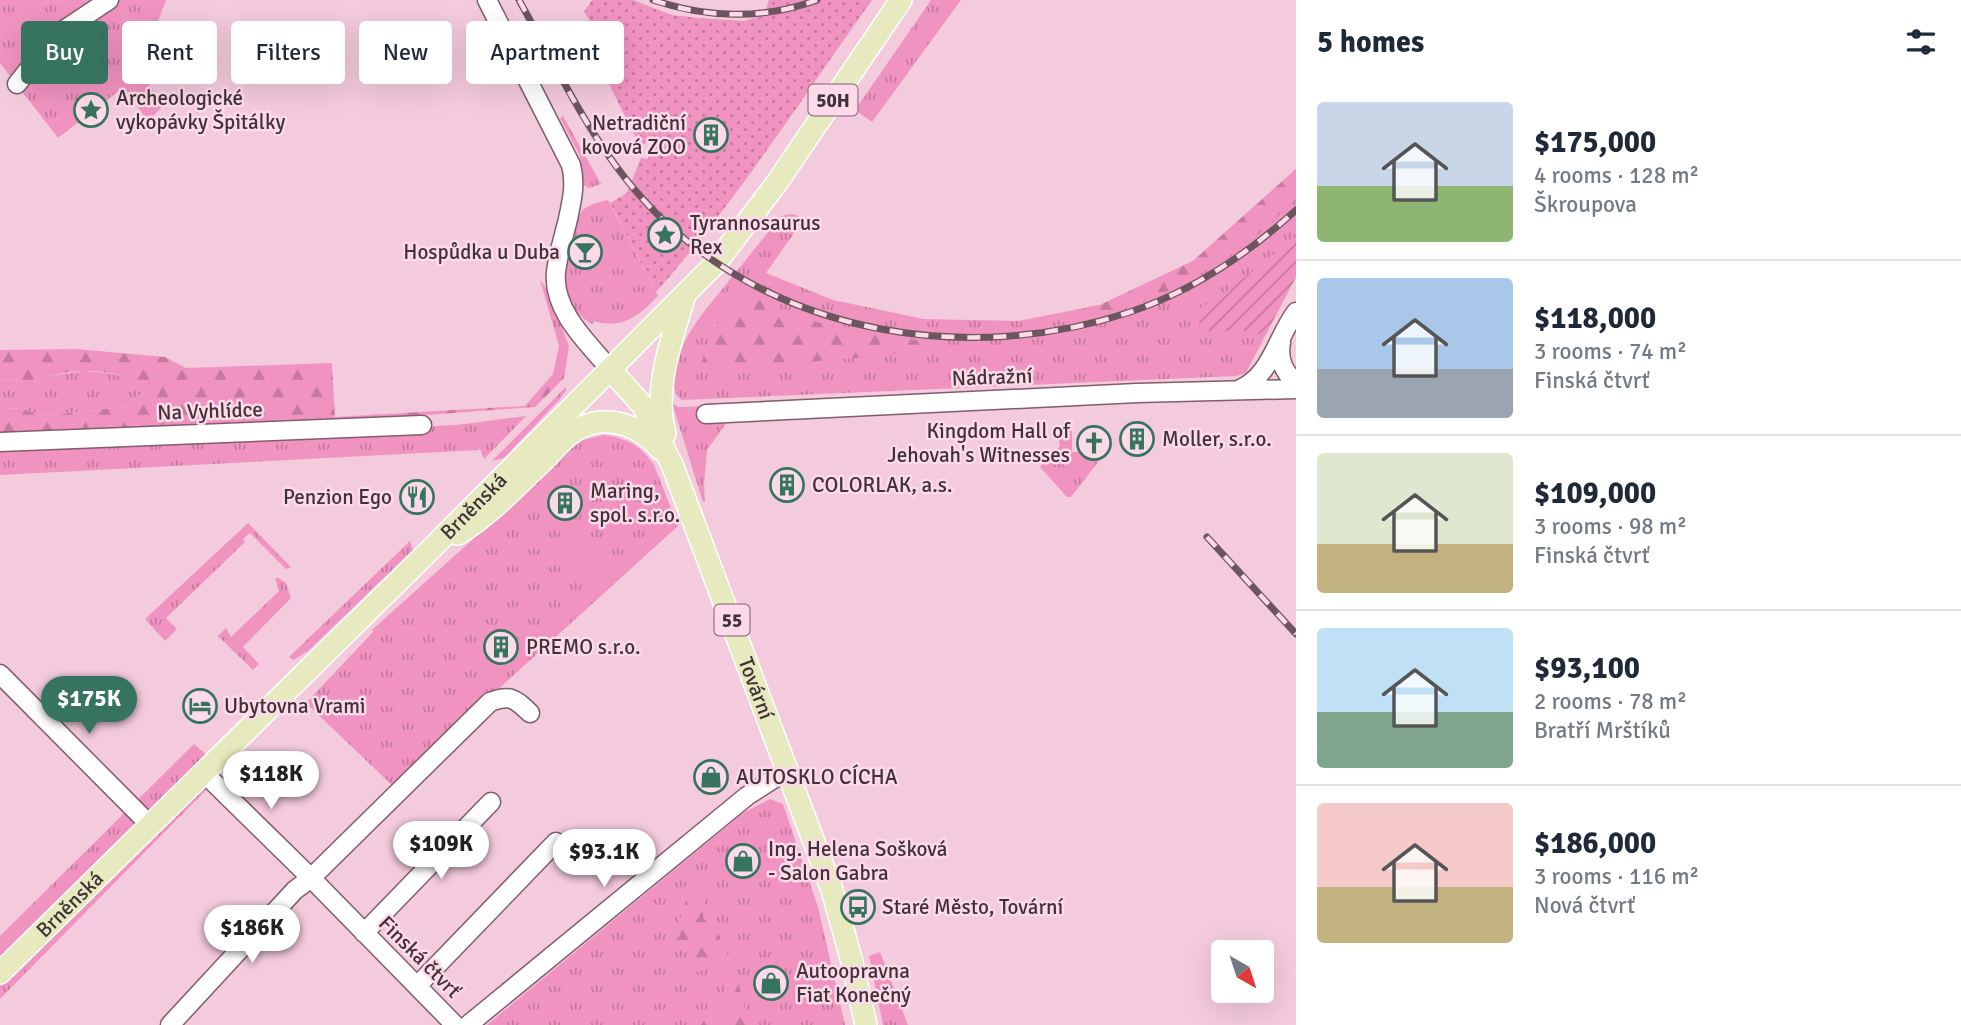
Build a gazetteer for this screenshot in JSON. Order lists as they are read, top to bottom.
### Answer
{
  "streets": {
    "main road": [
      "50H",
      "Brněnská",
      "55",
      "Tovární"
    ],
    "street": ["Nádražní", "Na Vyhlídce", "Finská čtvrť"]
  },
  "crossings": [
    ["Brněnská", "55"],
    ["Brněnská", "Tovární"],
    ["Brněnská", "Finská čtvrť"],
    ["55", "Tovární"]
  ],
  "places": {
    "place": ["Archeologické vykopávky Špitálky", "Tyrannosaurus Rex"],
    "building": [
      "Netradiční kovová ZOO",
      "Moller, s.r.o.",
      "COLORLAK, a.s.",
      "Maring, spol. s.r.o.",
      "PREMO s.r.o."
    ],
    "bar": ["Hospůdka u Duba"],
    "church": ["Kingdom Hall of Jehovah's Witnesses"],
    "restaurant": ["Penzion Ego"],
    "hotel": ["Ubytovna Vrami"],
    "shop": ["AUTOSKLO CÍCHA", "Ing. Helena Sošková - Salon Gabra", "Autoopravna Fiat Konečný"],
    "bus stop": ["Staré Město, Tovární"]
  },
  "north": "bottom right",
  "page": {
    "heading": "5 homes",
    "chip": [
      "Buy",
      "Rent",
      "Filters",
      "New",
      "Apartment"
    ],
    "list": [
      {
        "name": "$175,000",
        "note": "4 rooms · 128 m² · Škroupova"
      },
      {
        "name": "$118,000",
        "note": "3 rooms · 74 m² · Finská čtvrť"
      },
      {
        "name": "$109,000",
        "note": "3 rooms · 98 m² · Finská čtvrť"
      },
      {
        "name": "$93,100",
        "note": "2 rooms · 78 m² · Bratří Mrštíků"
      },
      {
        "name": "$186,000",
        "note": "3 rooms · 116 m² · Nová čtvrť"
      }
    ],
    "price": [
      "$175K",
      "$118K",
      "$109K",
      "$93.1K",
      "$186K"
    ]
  }
}
